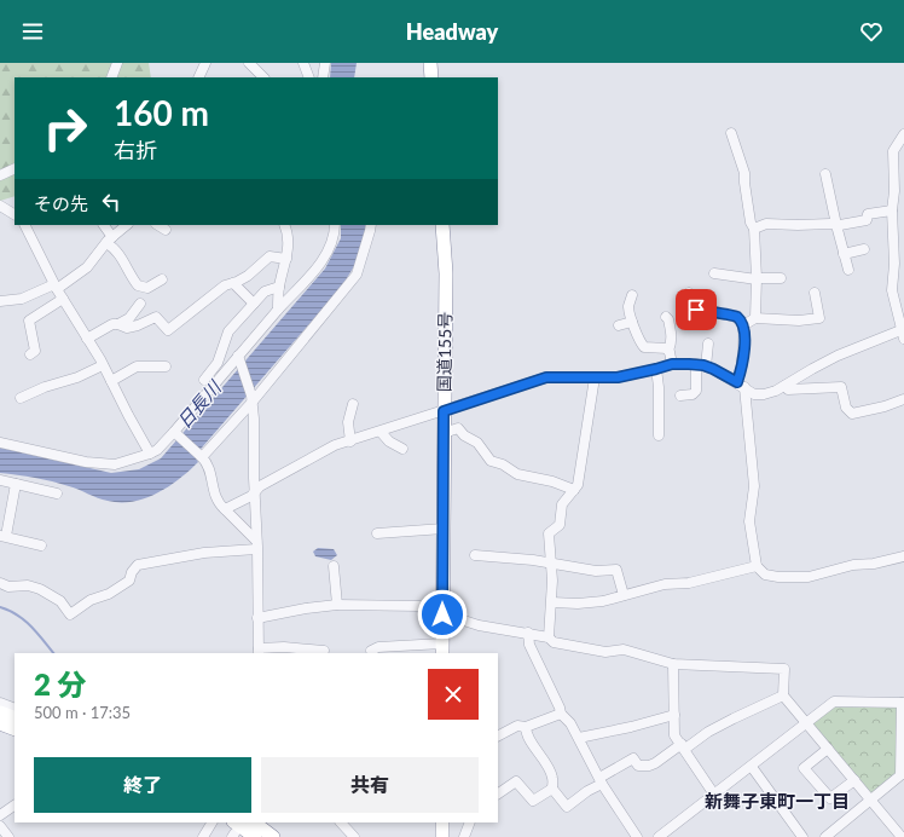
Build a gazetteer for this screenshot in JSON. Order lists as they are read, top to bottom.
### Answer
{
  "streets": {
    "highway": ["国道155号"]
  },
  "districts": ["新舞子東町一丁目"],
  "water": ["日長川"],
  "page": {
    "header": "Headway",
    "turn": ["160 m", "右折"],
    "then": "その先",
    "heading": ["2 分", "500 m · 17:35"],
    "buttons": ["終了", "共有"]
  }
}
